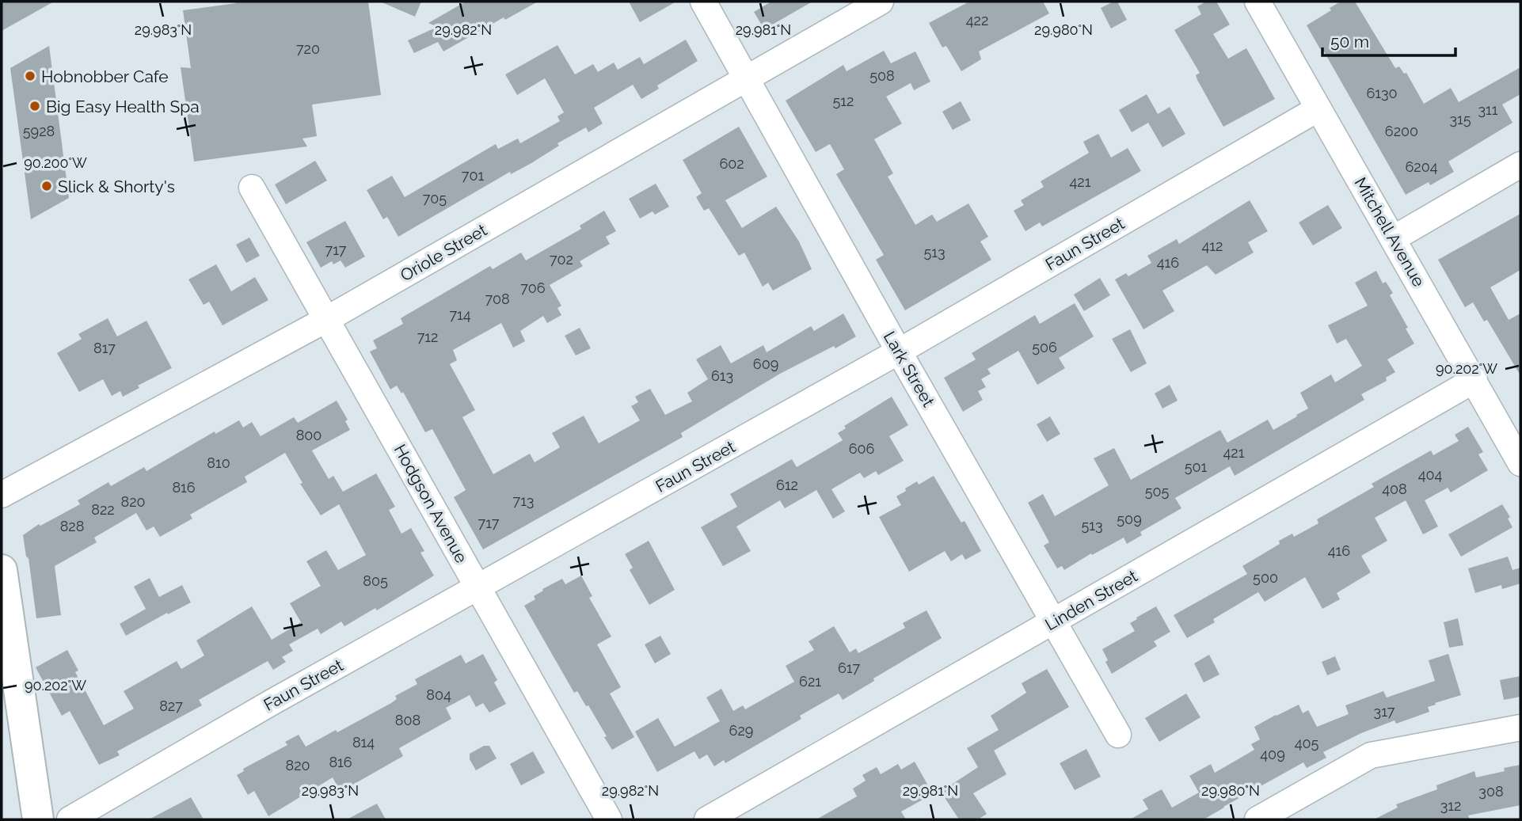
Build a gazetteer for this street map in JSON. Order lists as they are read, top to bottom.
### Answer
{
  "streets": {
    "street": [
      "Mitchell Avenue",
      "Faun Street",
      "Oriole Street",
      "Lark Street",
      "Hodgson Avenue",
      "Linden Street"
    ]
  },
  "crossings": [
    ["Mitchell Avenue", "Faun Street"],
    ["Mitchell Avenue", "Linden Street"],
    ["Faun Street", "Lark Street"],
    ["Faun Street", "Hodgson Avenue"],
    ["Oriole Street", "Lark Street"],
    ["Oriole Street", "Hodgson Avenue"],
    ["Lark Street", "Linden Street"]
  ],
  "places": ["Hobnobber Cafe", "Big Easy Health Spa", "Slick & Shorty's"],
  "house_numbers": [
    "422",
    "720",
    "508",
    "6130",
    "512",
    "311",
    "315",
    "5928",
    "6200",
    "602",
    "6204",
    "701",
    "421",
    "705",
    "412",
    "717",
    "513",
    "702",
    "416",
    "706",
    "708",
    "714",
    "712",
    "506",
    "817",
    "609",
    "613",
    "800",
    "606",
    "421",
    "810",
    "501",
    "404",
    "612",
    "816",
    "408",
    "505",
    "713",
    "820",
    "822",
    "509",
    "717",
    "513",
    "828",
    "416",
    "500",
    "805",
    "617",
    "621",
    "804",
    "827",
    "317",
    "808",
    "629",
    "814",
    "405",
    "409",
    "816",
    "820",
    "308",
    "312"
  ],
  "scale_bar": "50 m",
  "coordinates": [
    "29.983°N",
    "29.982°N",
    "29.981°N",
    "29.980°N",
    "90.200°W",
    "90.202°W"
  ]
}
